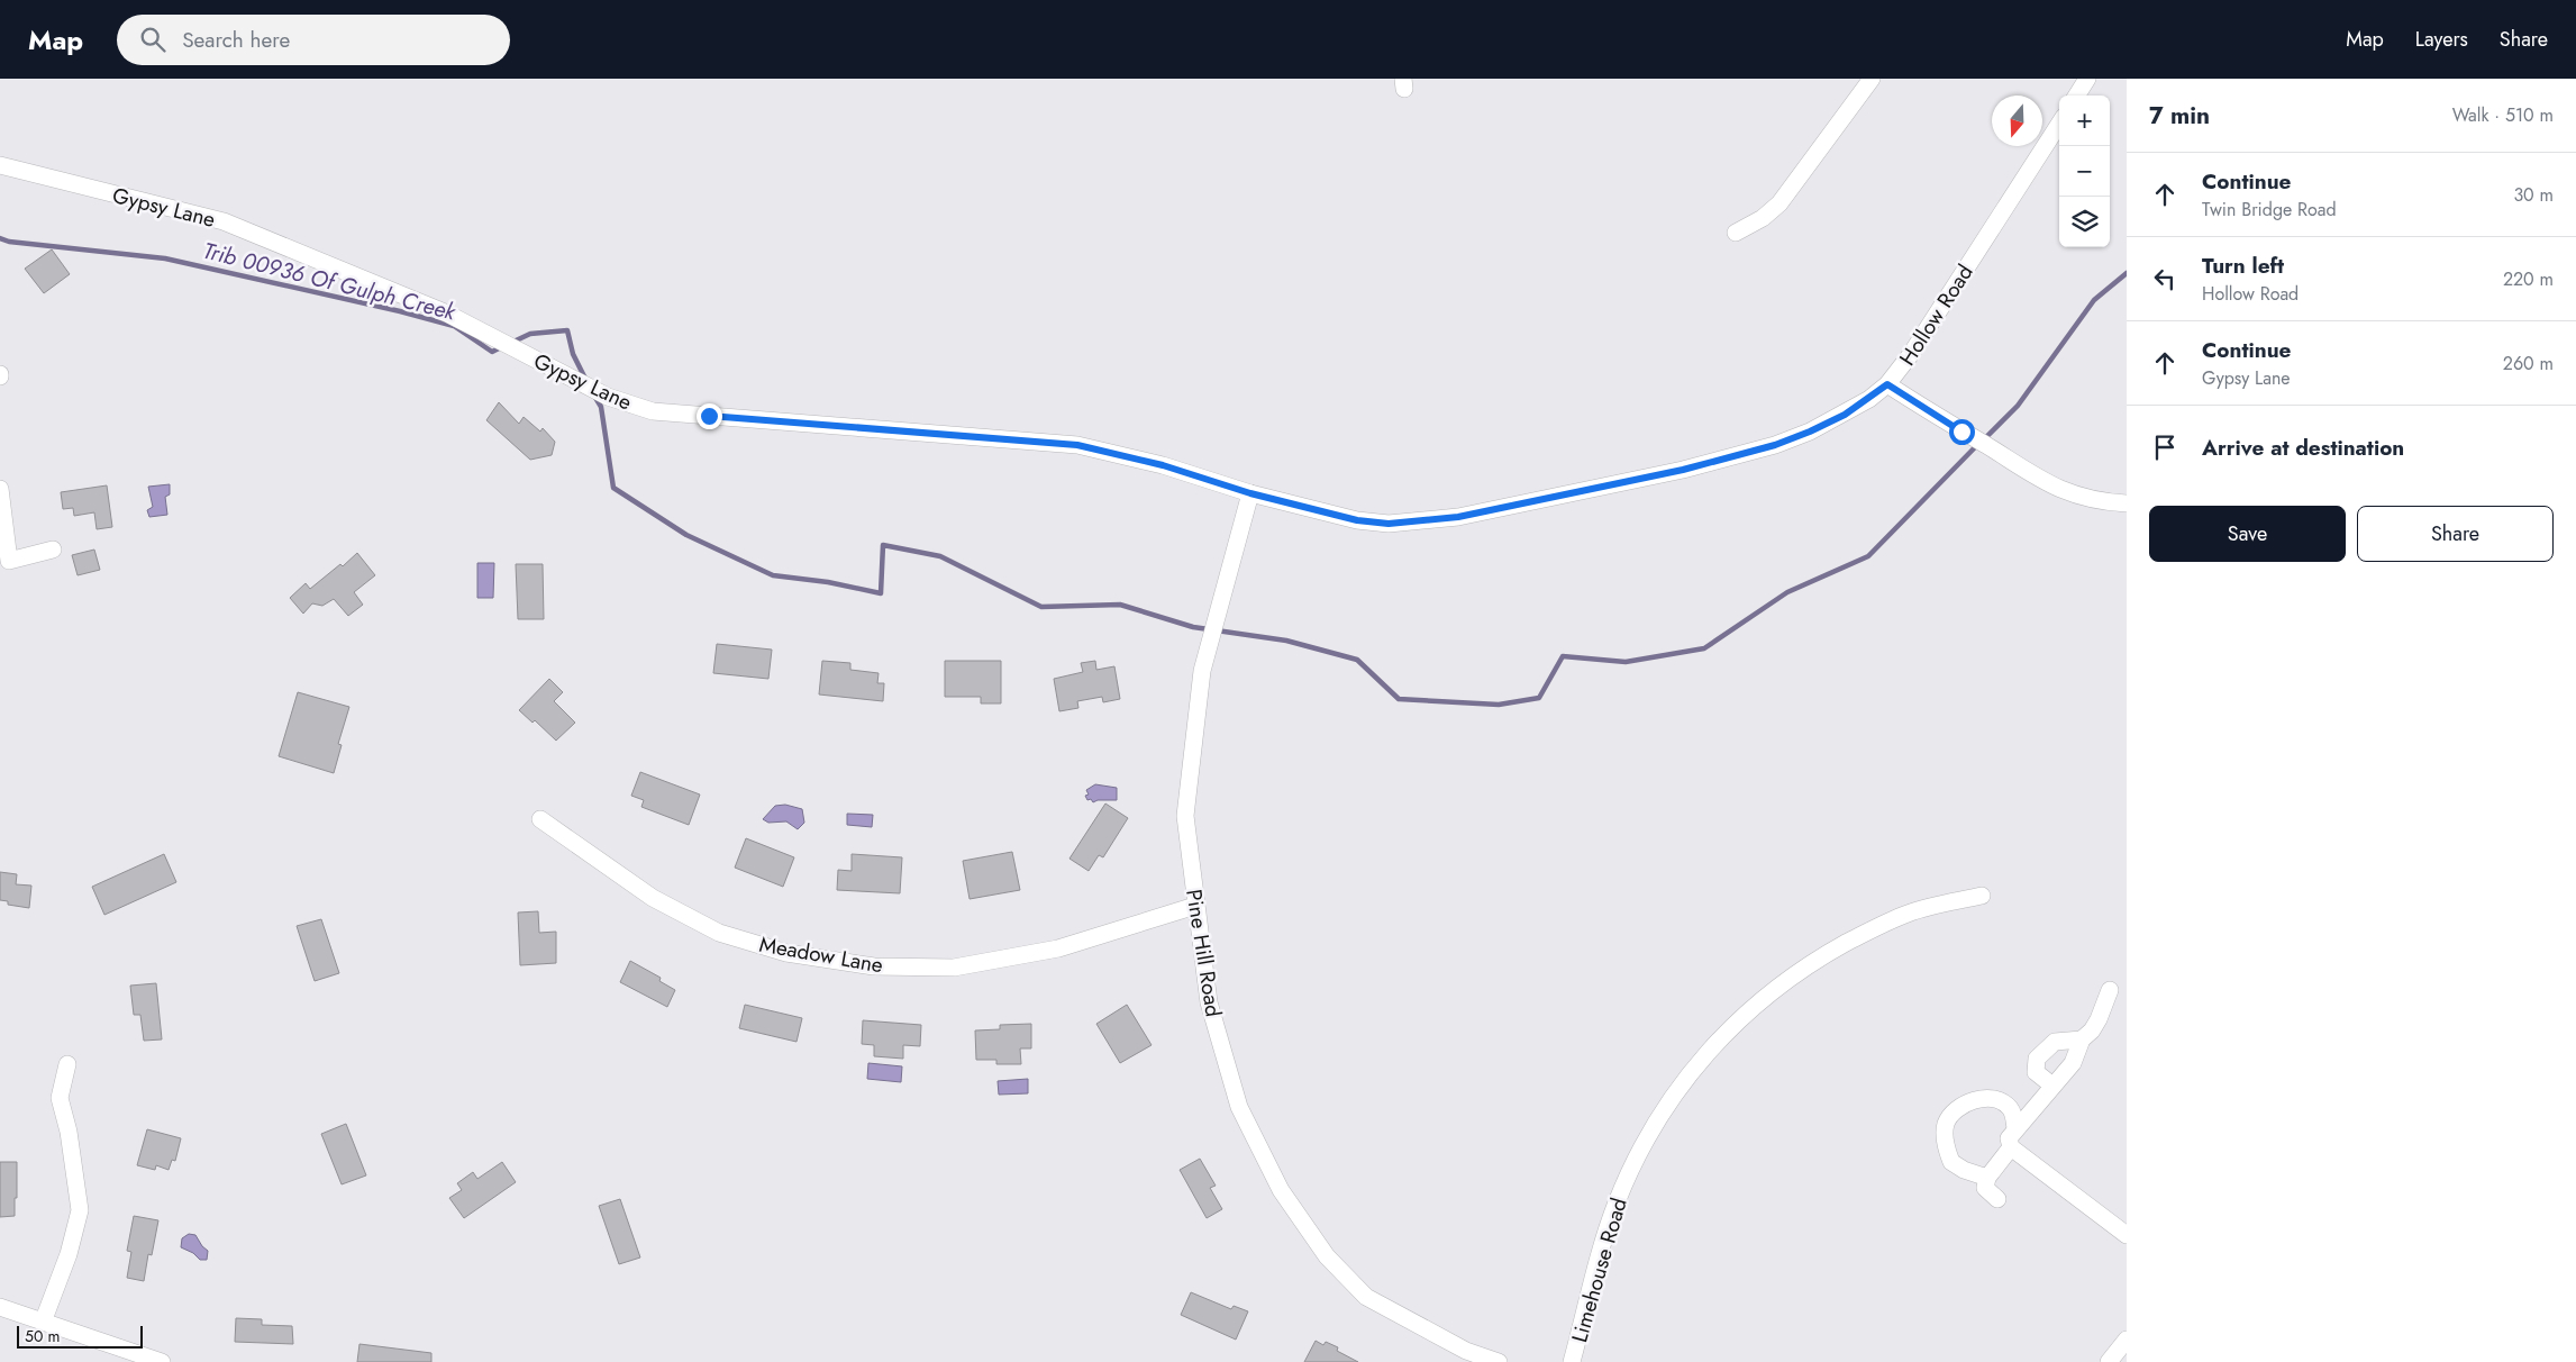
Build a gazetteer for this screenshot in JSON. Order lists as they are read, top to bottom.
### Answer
{
  "streets": {
    "street": [
      "Gypsy Lane",
      "Hollow Road",
      "Pine Hill Road",
      "Meadow Lane",
      "Limehouse Road"
    ]
  },
  "crossings": [
    ["Gypsy Lane", "Hollow Road"],
    ["Gypsy Lane", "Pine Hill Road"],
    ["Pine Hill Road", "Meadow Lane"]
  ],
  "water": ["Trib 00936 Of Gulph Creek"],
  "scale_bar": "50 m",
  "north": "bottom",
  "page": {
    "header": "Map",
    "search": "Search here",
    "nav": ["Map", "Layers", "Share"],
    "heading": ["7 min", "Walk · 510 m"],
    "map_buttons": ["+", "−"],
    "list": [
      ["Continue", "Twin Bridge Road", "30 m"],
      ["Turn left", "Hollow Road", "220 m"],
      ["Continue", "Gypsy Lane", "260 m"],
      "Arrive at destination"
    ],
    "buttons": ["Save", "Share"],
    "scale": "50 m"
  }
}
